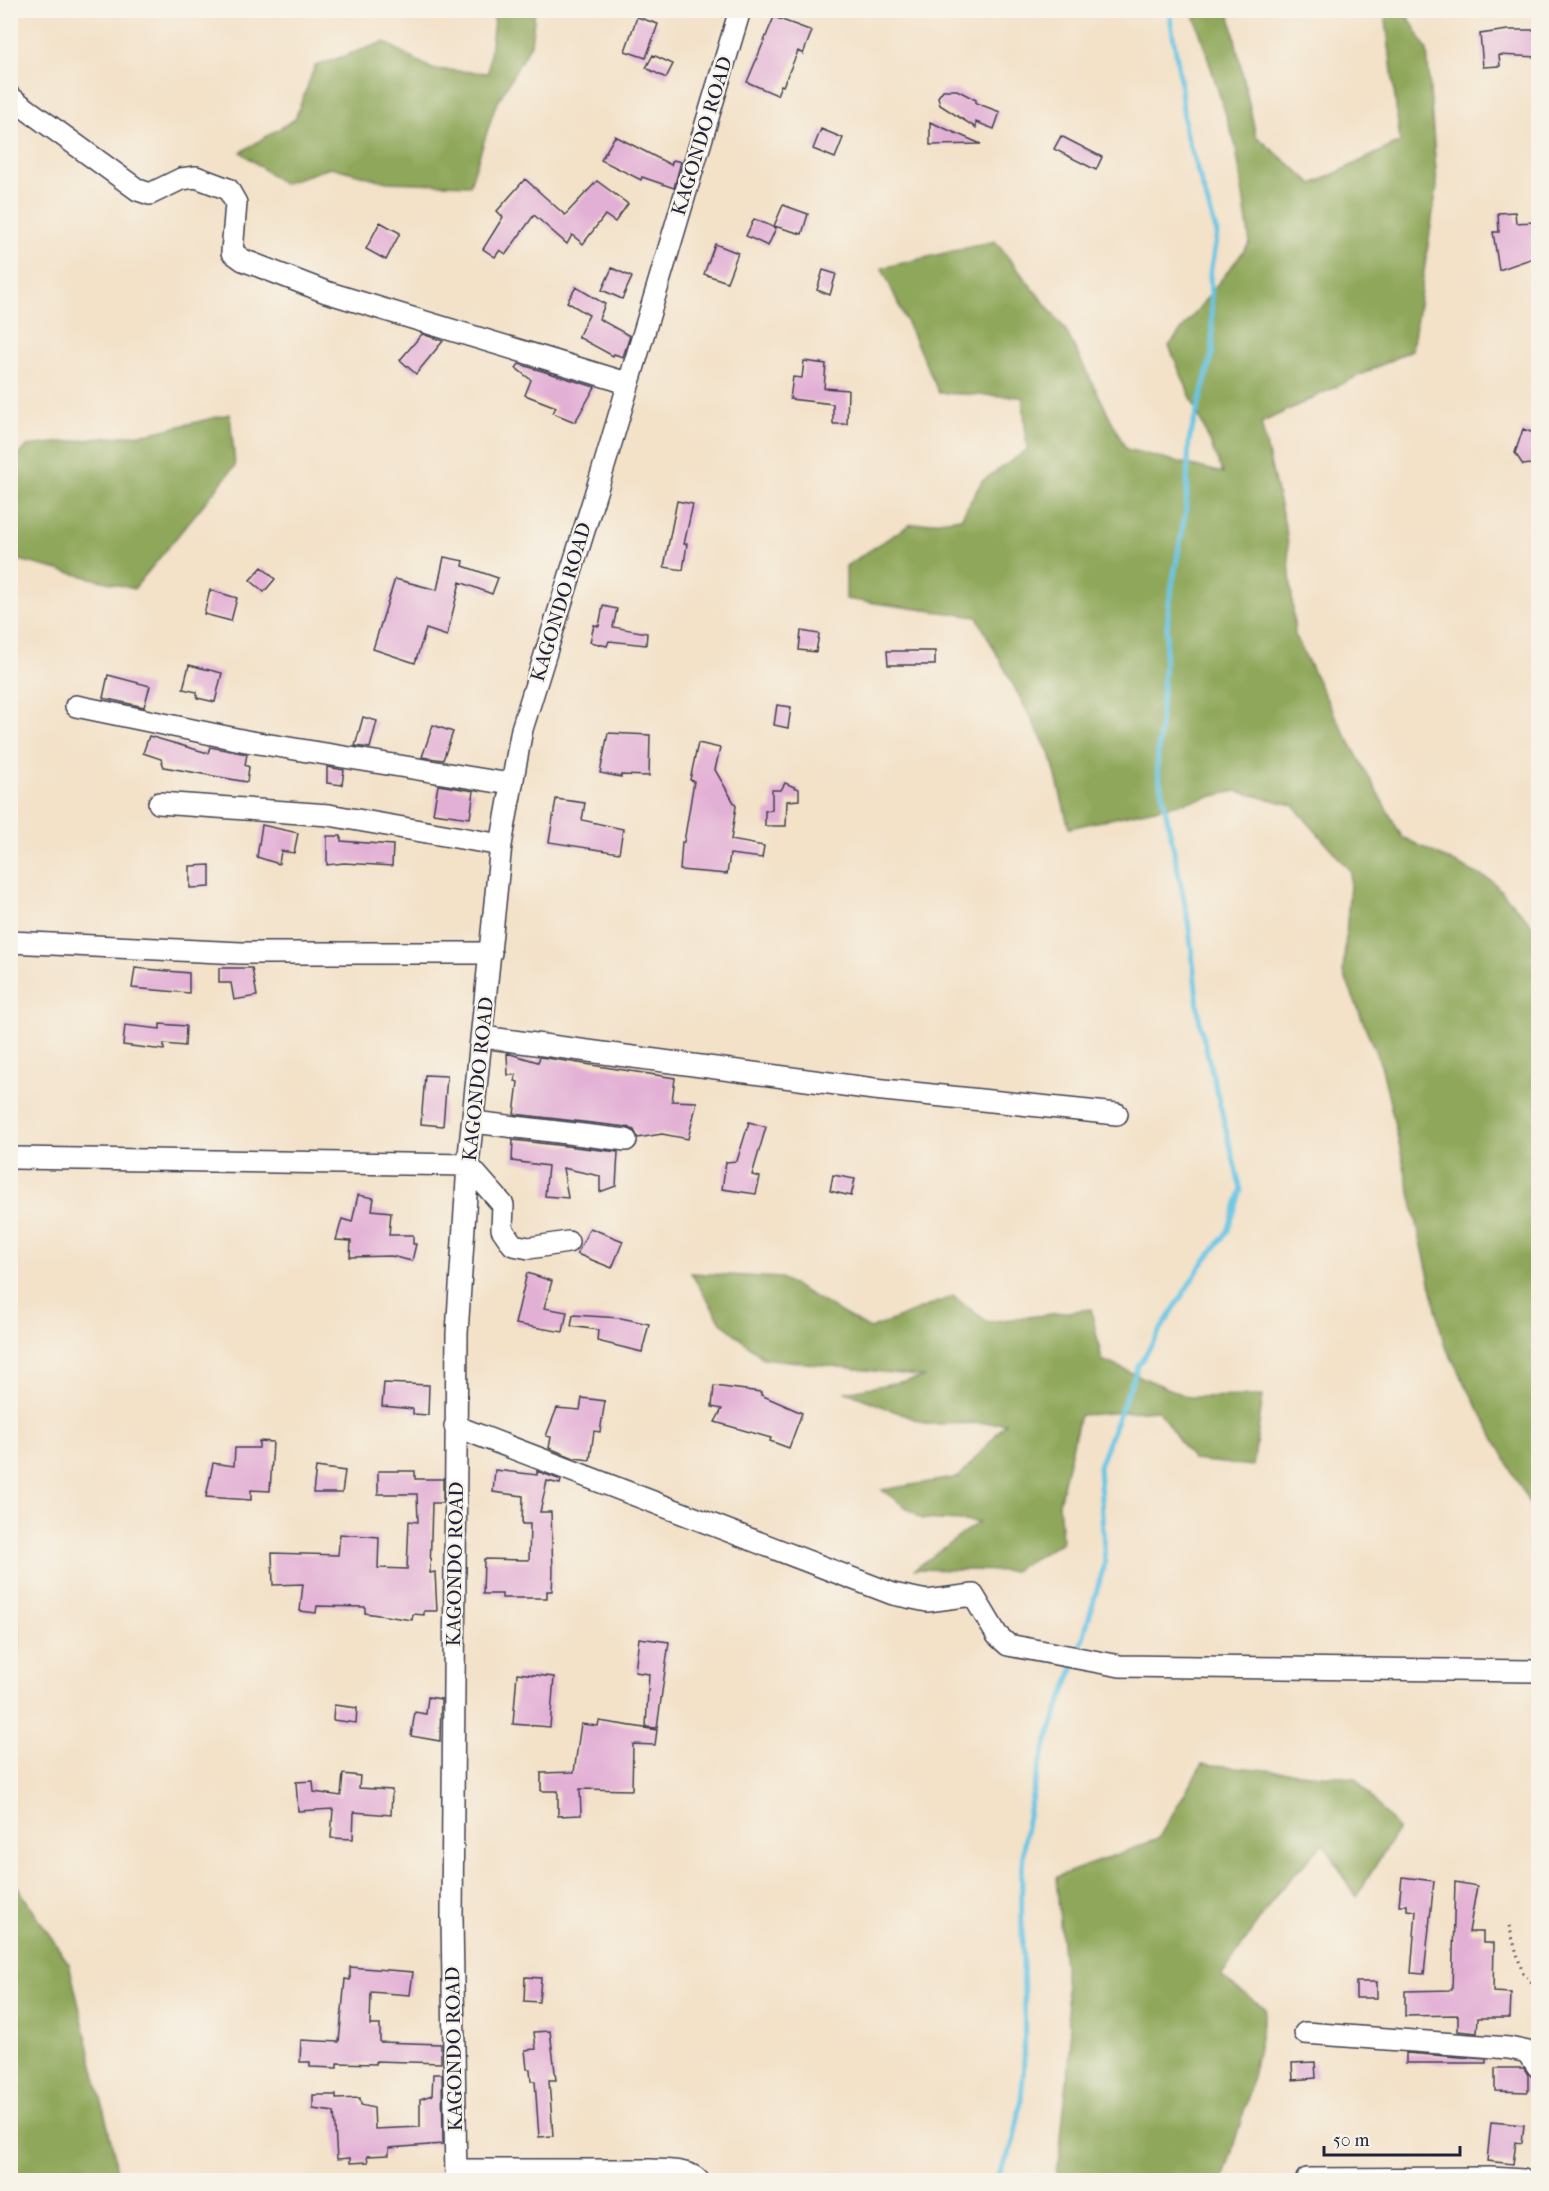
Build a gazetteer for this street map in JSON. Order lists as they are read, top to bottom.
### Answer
{
  "streets": {
    "street": ["KAGONDO ROAD"]
  },
  "scale_bar": "50 m"
}
